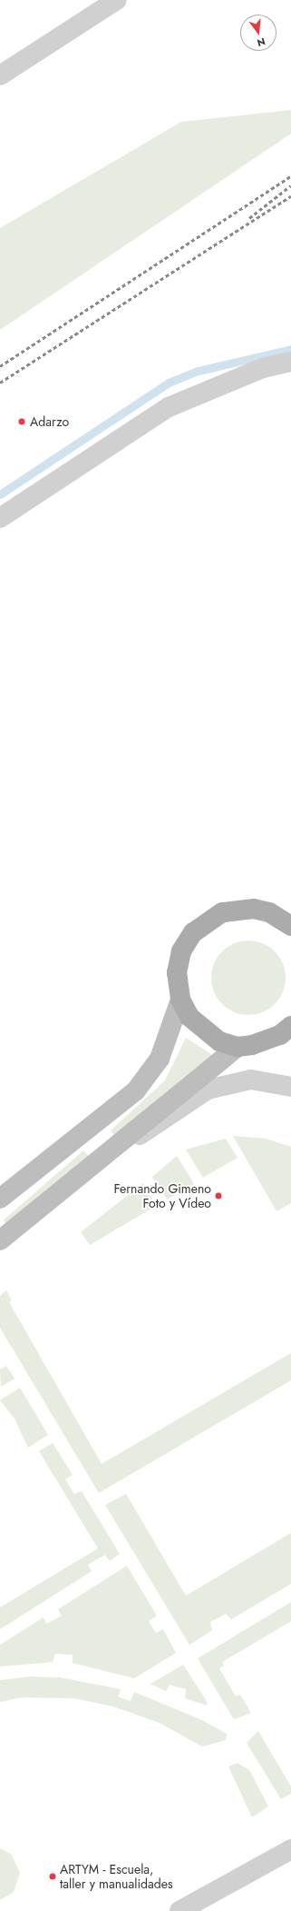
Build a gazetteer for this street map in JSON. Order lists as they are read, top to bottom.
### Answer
{
  "places": ["Adarzo", "Fernando Gimeno Foto y Vídeo", "ARTYM - Escuela, taller y manualidades"],
  "north": "bottom"
}
